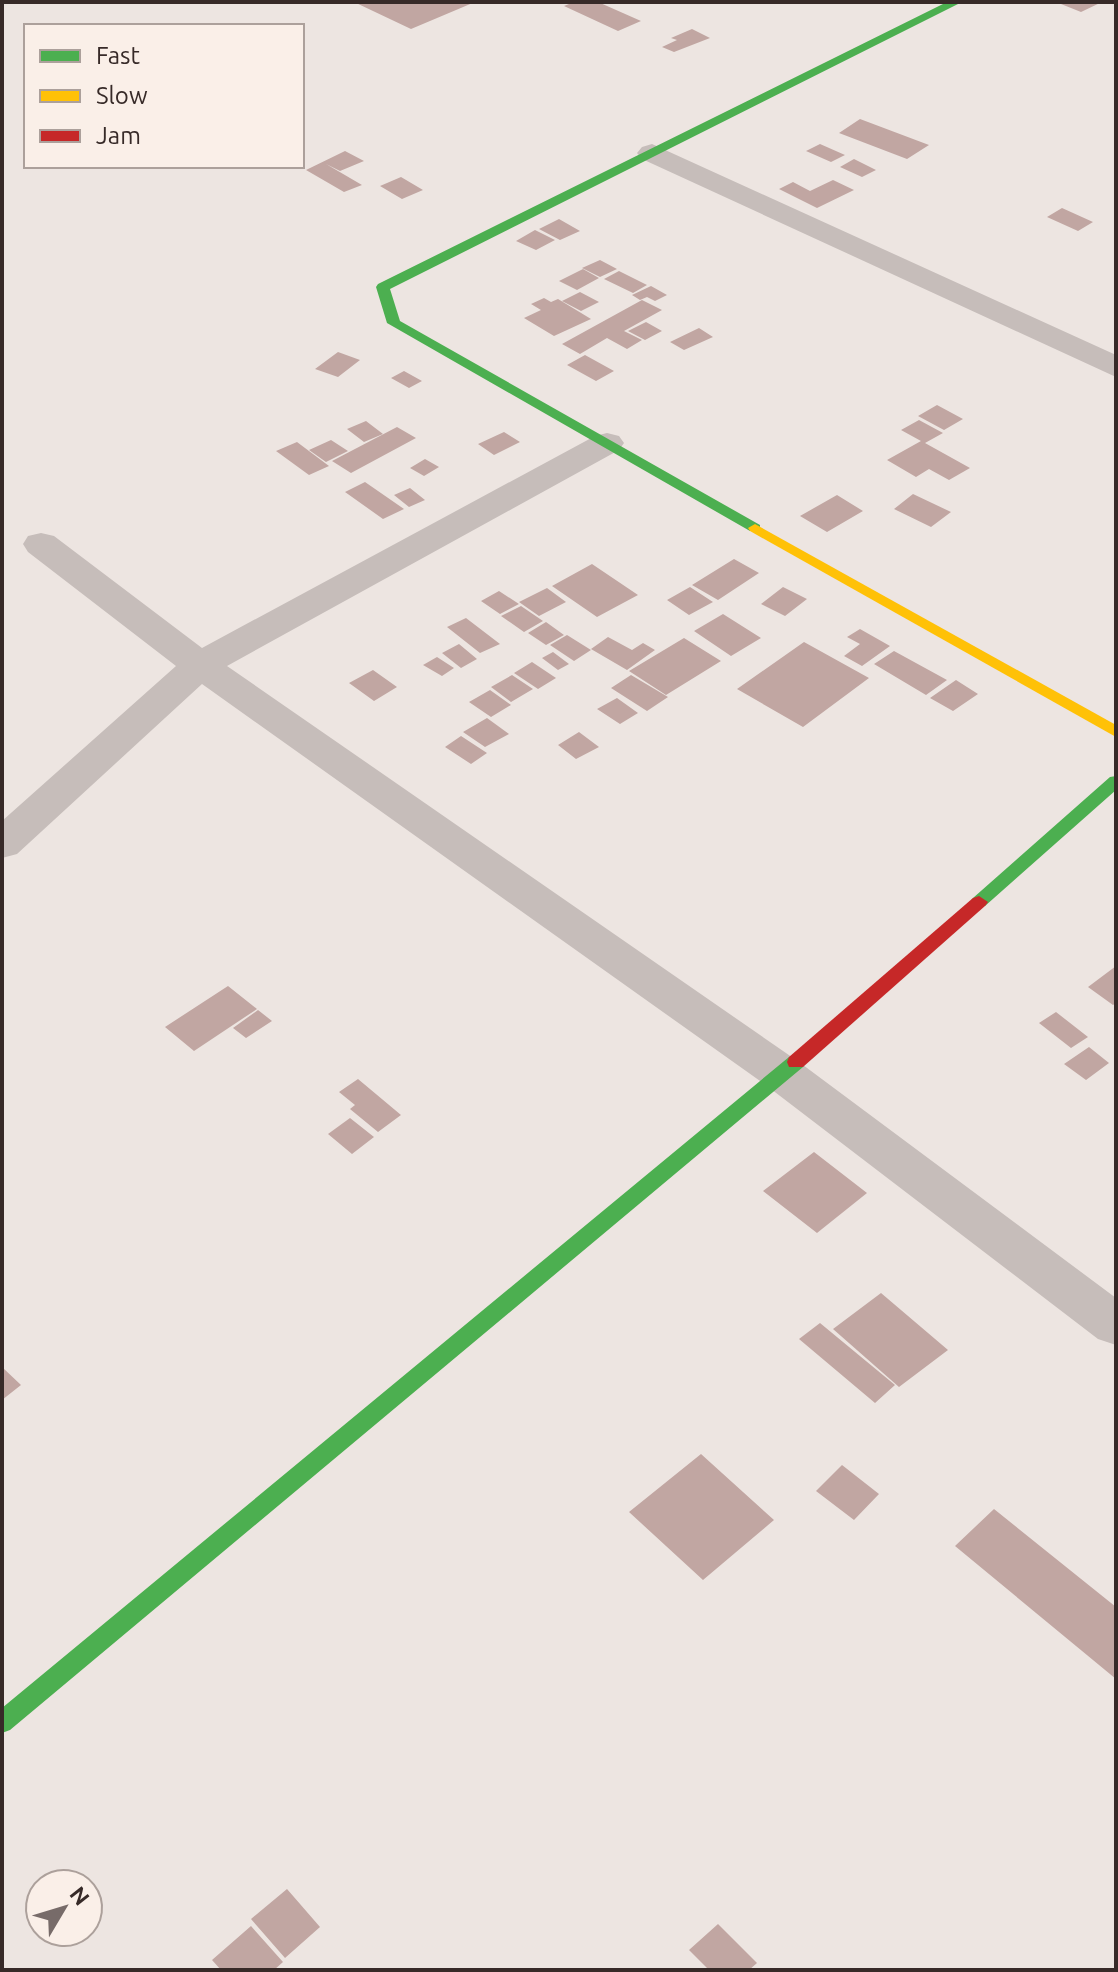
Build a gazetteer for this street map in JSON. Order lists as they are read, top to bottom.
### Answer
{
  "legend": ["Fast", "Slow", "Jam"],
  "north": "top right"
}
